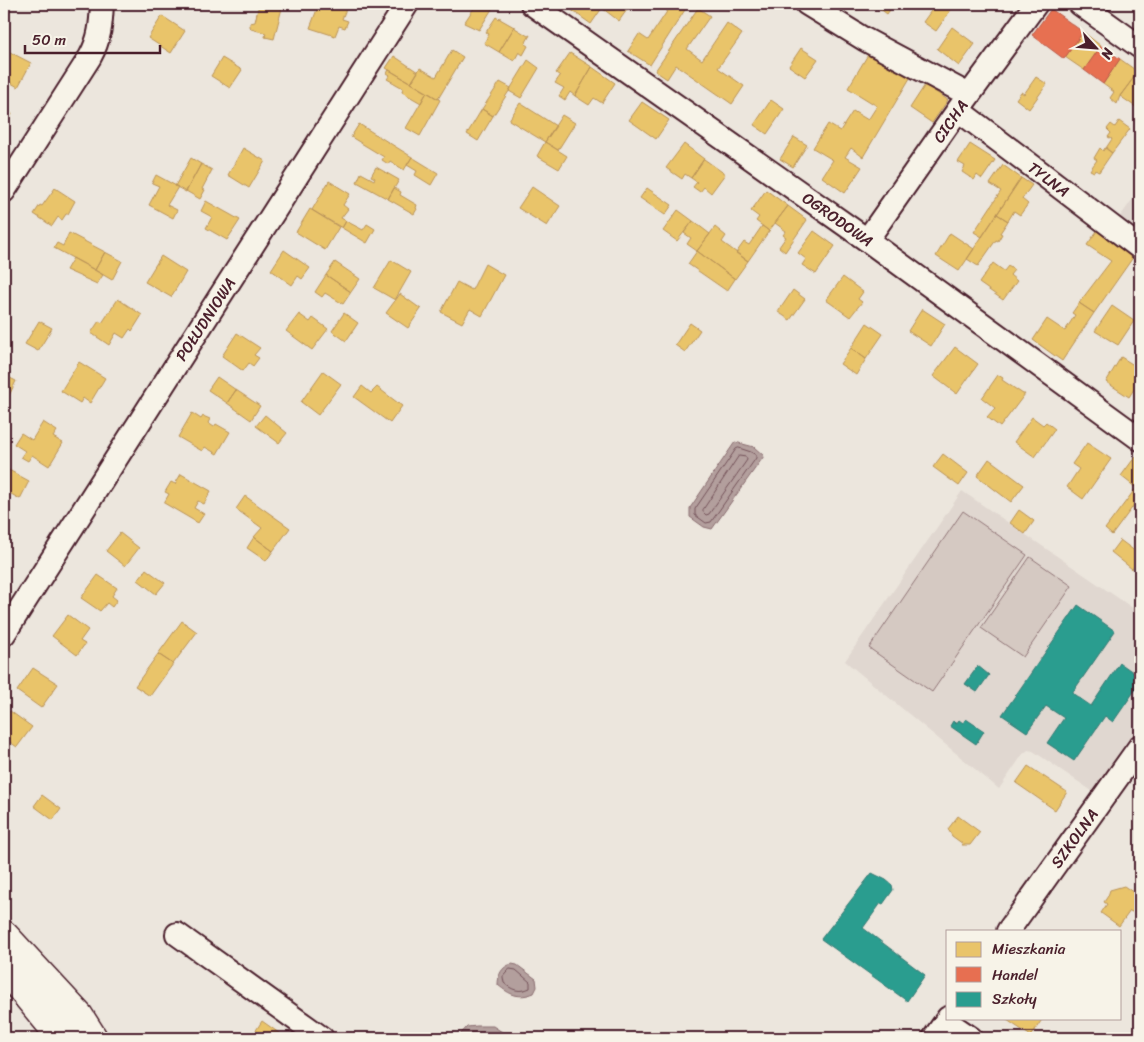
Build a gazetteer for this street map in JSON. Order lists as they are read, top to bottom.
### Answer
{
  "streets": {
    "street": [
      "CICHA",
      "TYLNA",
      "OGRODOWA",
      "POŁUDNIOWA",
      "SZKOLNA"
    ]
  },
  "crossings": [
    ["CICHA", "TYLNA"],
    ["CICHA", "OGRODOWA"]
  ],
  "legend": ["Mieszkania", "Handel", "Szkoły"],
  "scale_bar": "50 m",
  "north": "bottom right"
}
